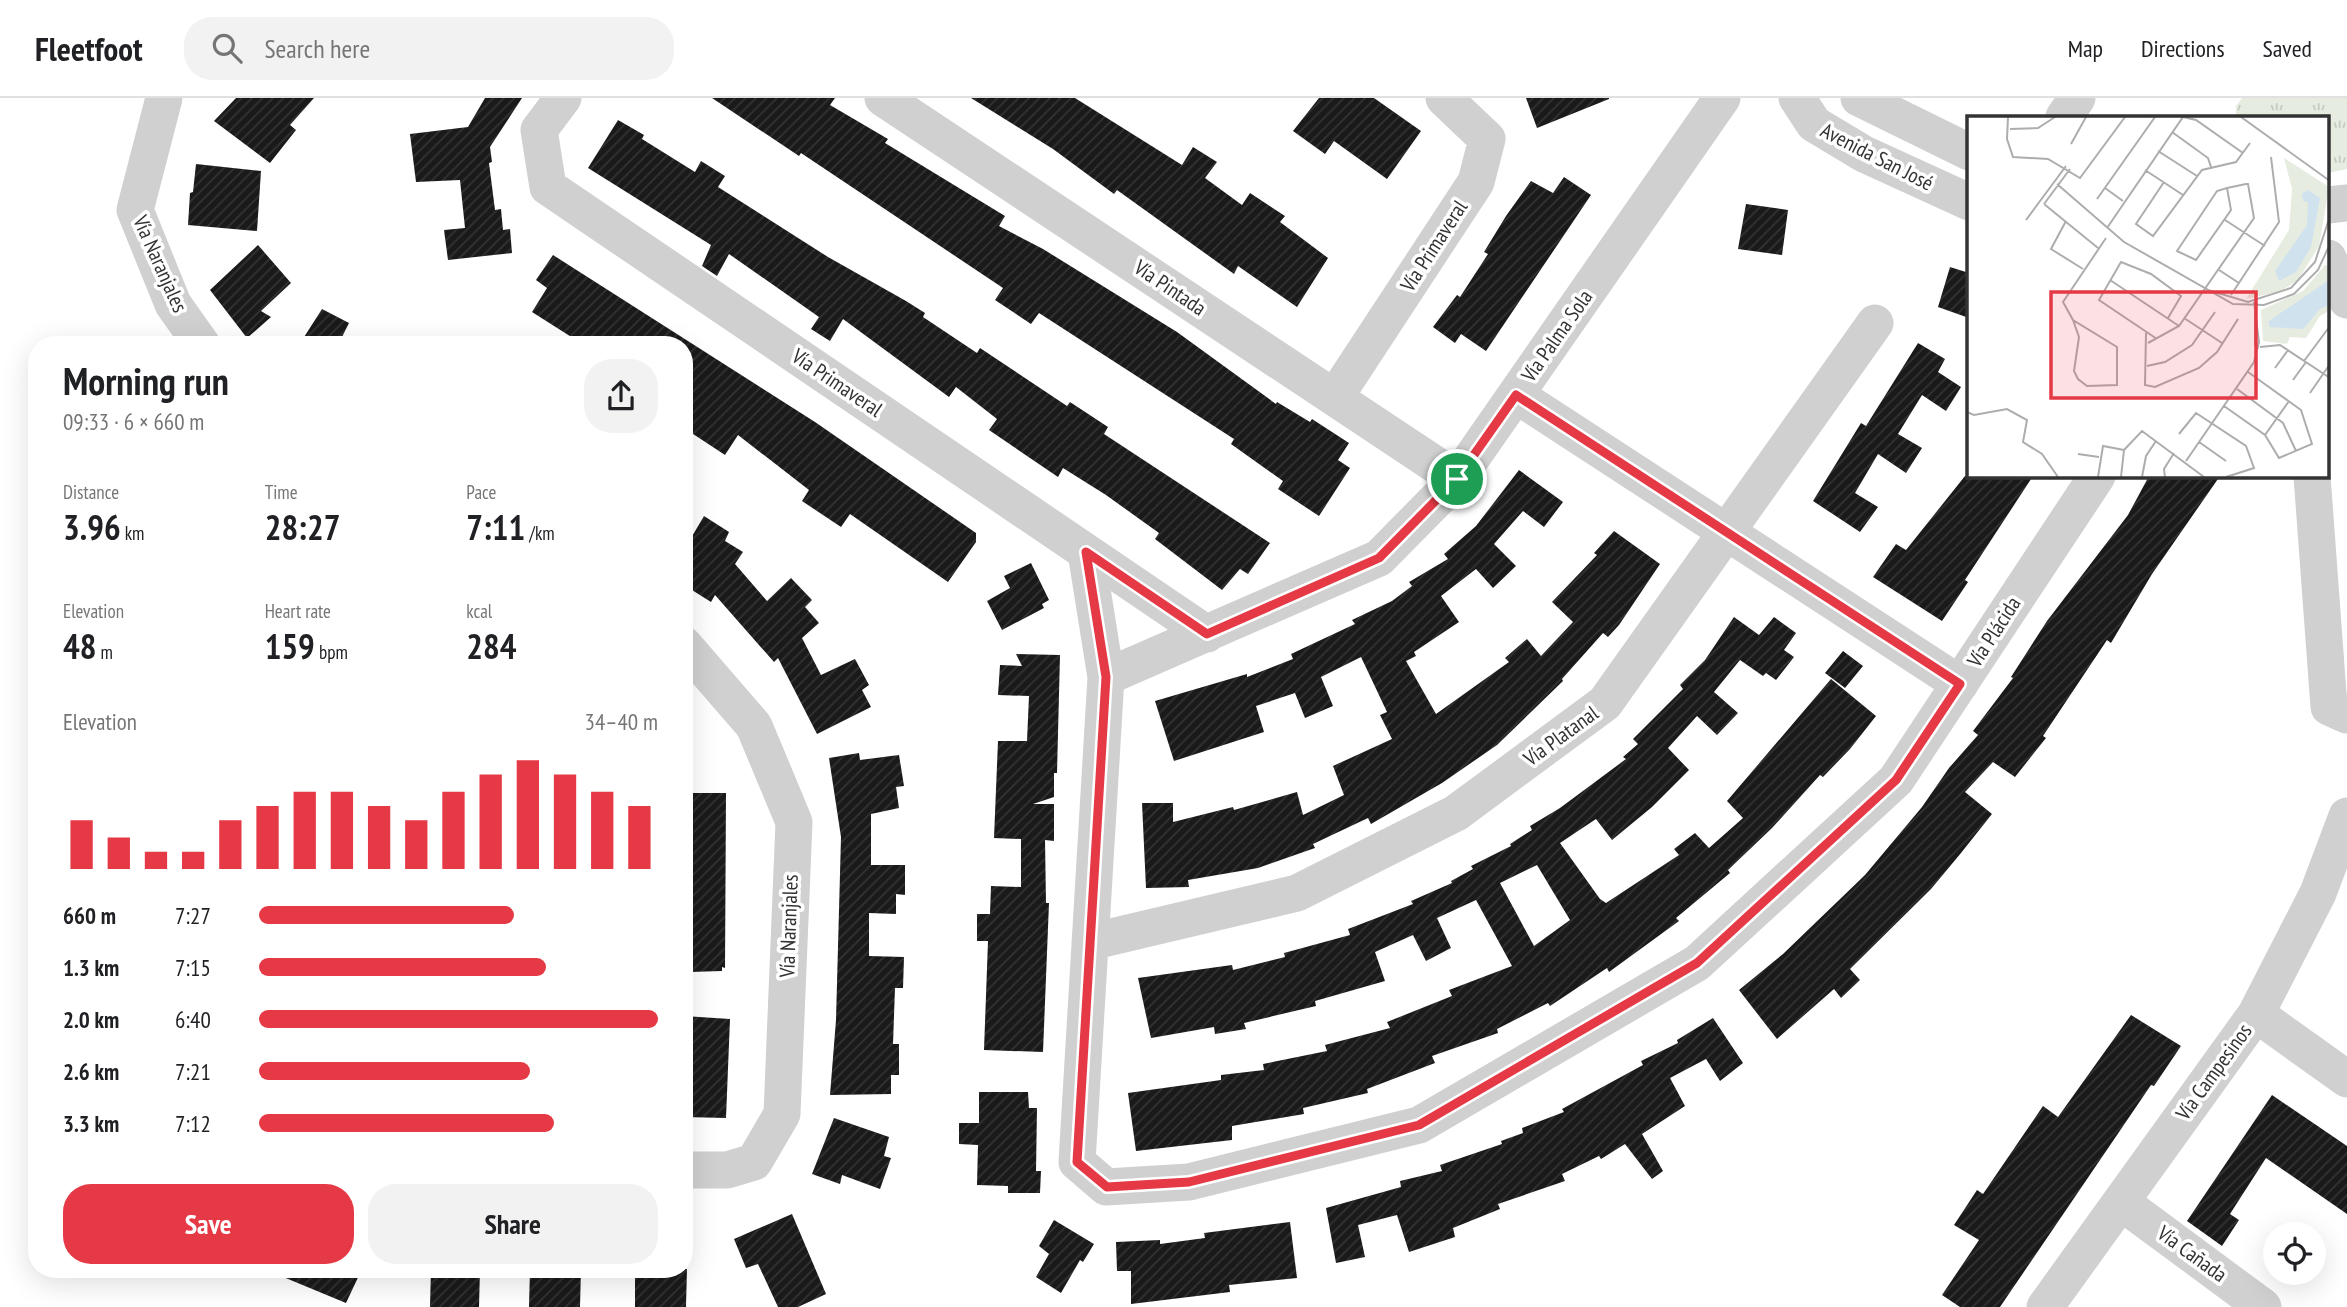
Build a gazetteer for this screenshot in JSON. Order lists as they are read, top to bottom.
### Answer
{
  "streets": {
    "street": [
      "Avenida San José",
      "Vía Primaveral",
      "Vía Naranjales",
      "Vía Pintada",
      "Vía Palma Sola",
      "Vía Plácida",
      "Vía Platanal",
      "Vía Campesinos",
      "Vía Cañada"
    ]
  },
  "crossings": [
    ["Vía Primaveral", "Vía Pintada"],
    ["Vía Primaveral", "Vía Palma Sola"],
    ["Vía Primaveral", "Vía Plácida"],
    ["Vía Pintada", "Vía Palma Sola"],
    ["Vía Palma Sola", "Vía Plácida"],
    ["Vía Plácida", "Vía Platanal"],
    ["Vía Campesinos", "Vía Cañada"]
  ],
  "page": {
    "header": "Fleetfoot",
    "search": "Search here",
    "nav": ["Map", "Directions", "Saved"],
    "heading": ["Morning run", "09:33 · 6 × 660 m"],
    "stats": [
      ["Distance", "3.96 km"],
      ["Time", "28:27"],
      ["Pace", "7:11 /km"],
      ["Elevation", "48 m"],
      ["Heart rate", "159 bpm"],
      ["kcal", "284"]
    ],
    "chart": ["Elevation", "34–40 m"],
    "list": [
      {
        "name": "660 m",
        "note": "7:27"
      },
      {
        "name": "1.3 km",
        "note": "7:15"
      },
      {
        "name": "2.0 km",
        "note": "6:40"
      },
      {
        "name": "2.6 km",
        "note": "7:21"
      },
      {
        "name": "3.3 km",
        "note": "7:12"
      }
    ],
    "buttons": ["Save", "Share"]
  }
}
